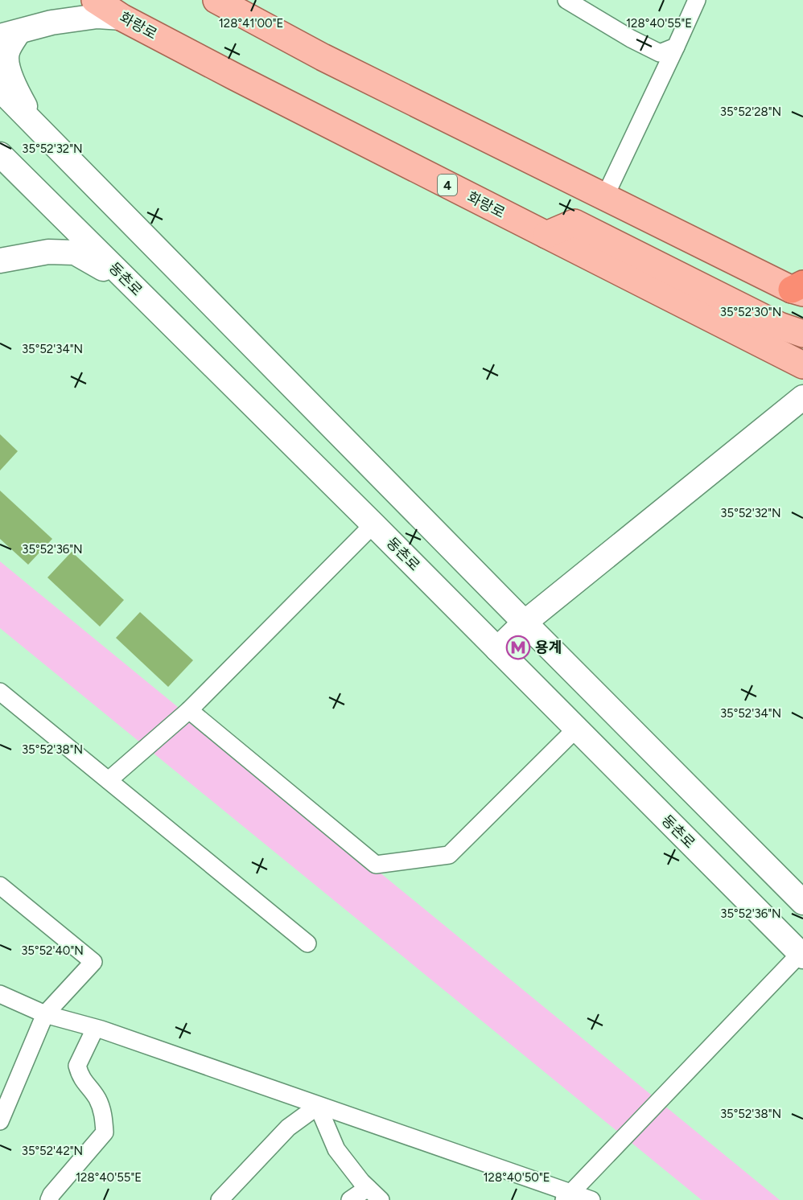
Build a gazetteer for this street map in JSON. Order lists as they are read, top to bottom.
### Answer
{
  "streets": {
    "main road": ["화랑로", "4", "동촌로"]
  },
  "places": {
    "metro station": ["용계"]
  },
  "coordinates": [
    "128°41'00\"E",
    "128°40'55\"E",
    "35°52'28\"N",
    "35°52'32\"N",
    "35°52'30\"N",
    "35°52'34\"N",
    "35°52'36\"N",
    "35°52'38\"N",
    "35°52'40\"N",
    "35°52'42\"N",
    "128°40'50\"E"
  ]
}
